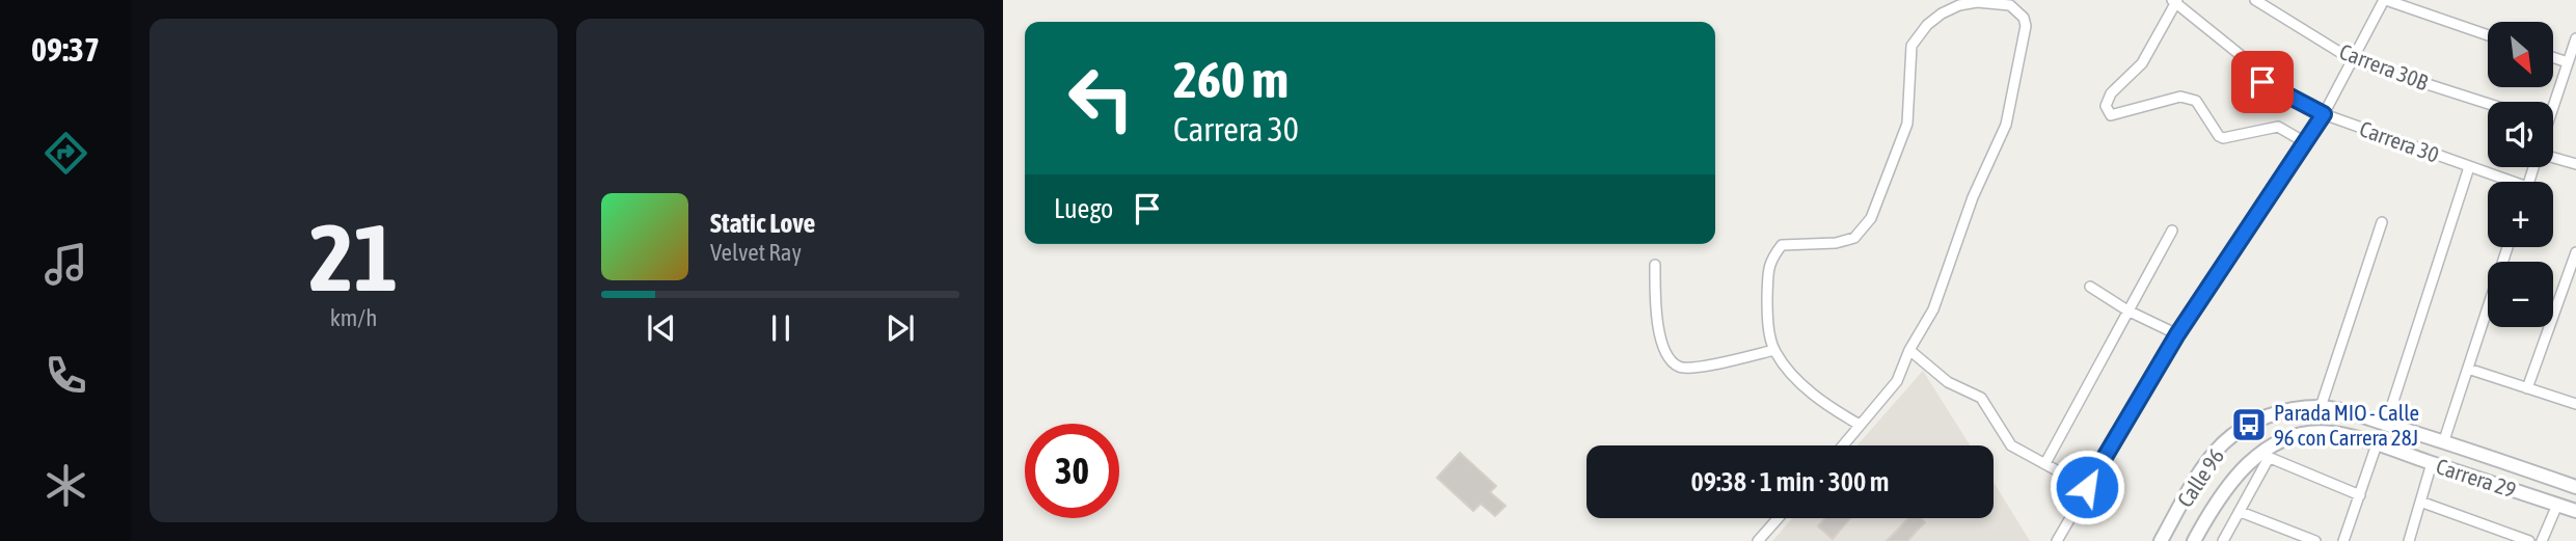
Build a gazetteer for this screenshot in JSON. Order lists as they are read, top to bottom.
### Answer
{
  "streets": {
    "street": [
      "Carrera 30B",
      "Carrera 30",
      "Calle 96",
      "Carrera 29"
    ]
  },
  "crossings": [
    ["Calle 96", "Carrera 29"]
  ],
  "places": {
    "bus stop": ["Parada MIO - Calle 96 con Carrera 28J"]
  },
  "north": "bottom right",
  "page": {
    "tabs": "09:37",
    "tile": ["21", "km/h"],
    "map_buttons": ["+", "−"],
    "turn": ["260 m", "Carrera 30"],
    "then": "Luego",
    "song": ["Static Love", "Velvet Ray"],
    "limit": "30",
    "trip": "09:38 · 1 min · 300 m"
  }
}
